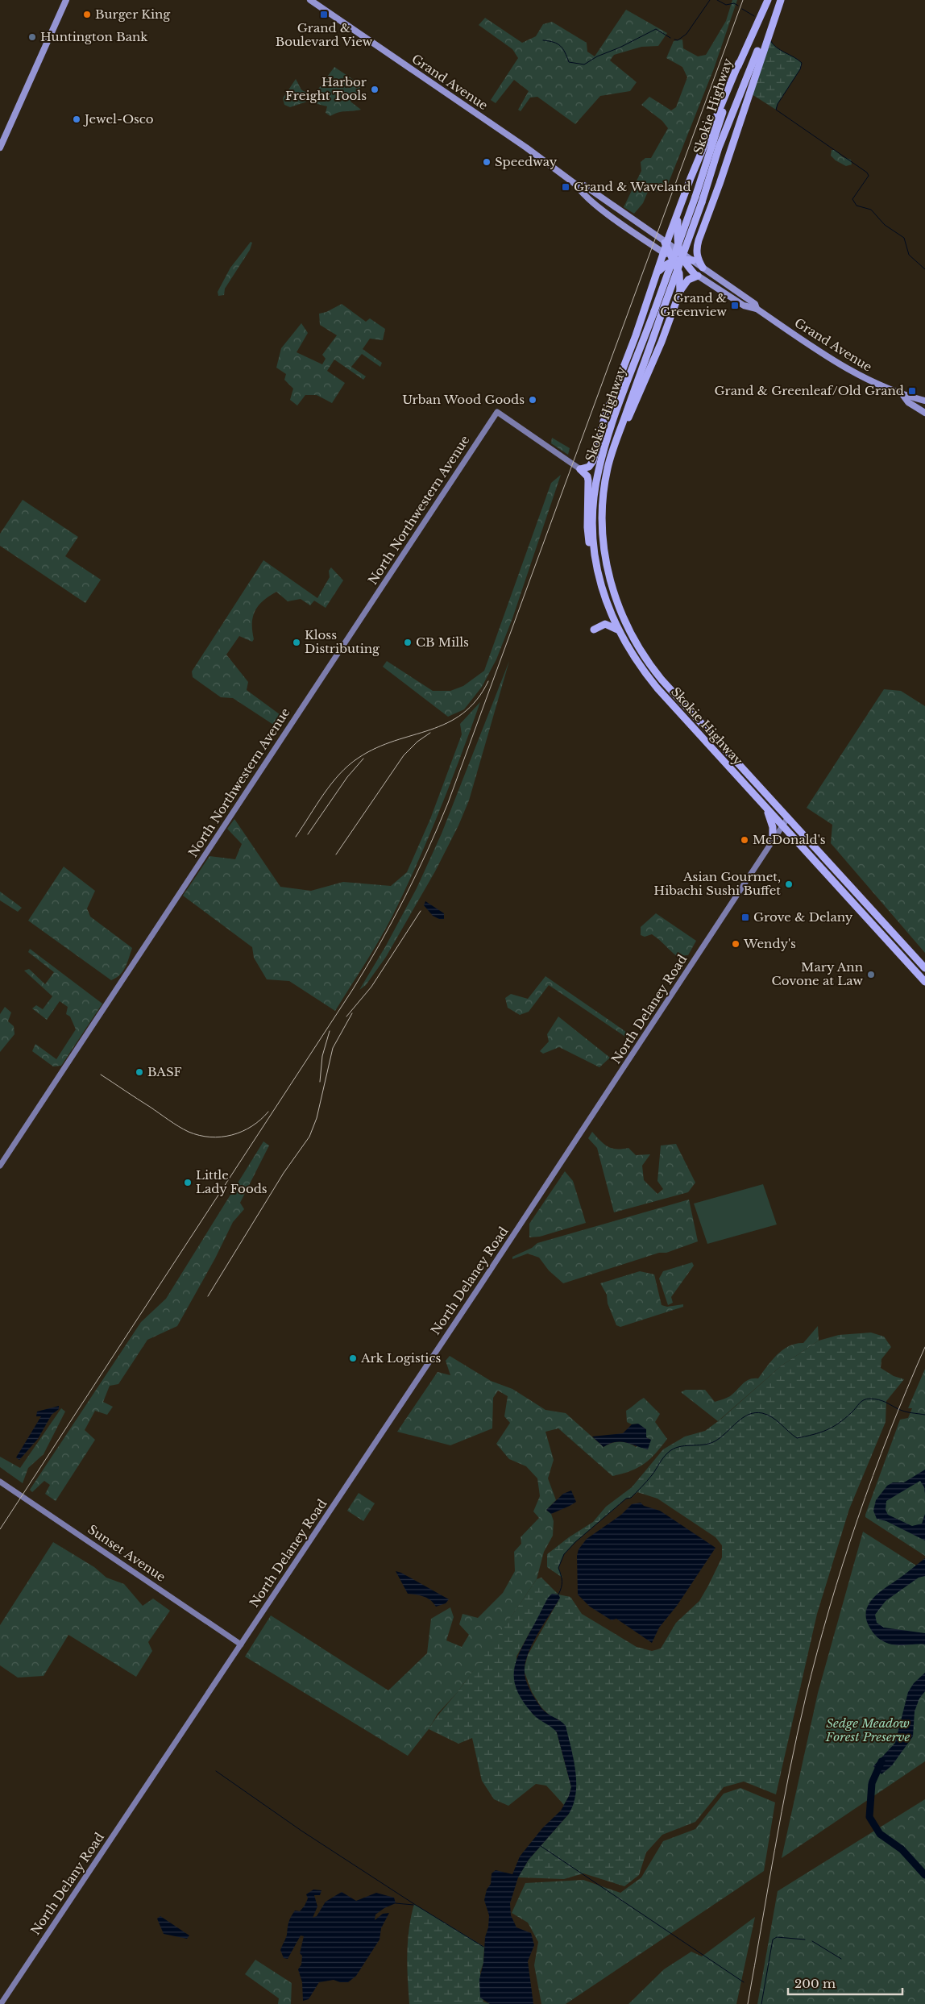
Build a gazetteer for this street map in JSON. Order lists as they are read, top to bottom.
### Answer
{
  "streets": {
    "highway": ["Skokie Highway"],
    "main road": ["Grand Avenue"],
    "street": [
      "North Northwestern Avenue",
      "North Delaney Road",
      "Sunset Avenue",
      "North Delany Road"
    ]
  },
  "crossings": [
    ["Skokie Highway", "North Delaney Road"],
    ["North Delaney Road", "Sunset Avenue"],
    ["North Delaney Road", "North Delany Road"]
  ],
  "parks": ["Sedge Meadow Forest Preserve"],
  "places": {
    "other": [
      "Burger King",
      "Huntington Bank",
      "Harbor Freight Tools",
      "Jewel-Osco",
      "Speedway",
      "Urban Wood Goods",
      "Kloss Distributing",
      "CB Mills",
      "McDonald's",
      "Asian Gourmet, Hibachi Sushi Buffet",
      "Wendy's",
      "Mary Ann Covone at Law",
      "BASF",
      "Little Lady Foods",
      "Ark Logistics"
    ],
    "transit": [
      "Grand & Boulevard View",
      "Grand & Waveland",
      "Grand & Greenview",
      "Grand & Greenleaf/Old Grand",
      "Grove & Delany"
    ]
  },
  "scale_bar": "200 m"
}
